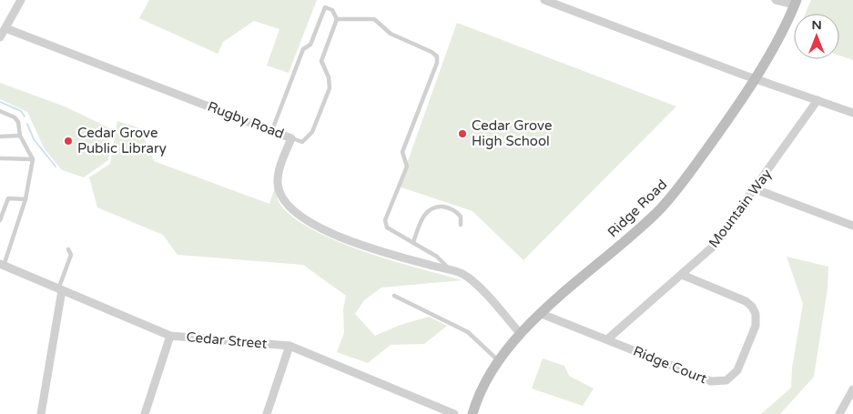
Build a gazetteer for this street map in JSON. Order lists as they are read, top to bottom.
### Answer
{
  "streets": {
    "main road": ["Ridge Road"],
    "street": [
      "Rugby Road",
      "Mountain Way",
      "Cedar Street",
      "Ridge Court"
    ]
  },
  "crossings": [
    ["Rugby Road", "Ridge Road"],
    ["Ridge Road", "Ridge Court"],
    ["Mountain Way", "Ridge Court"]
  ],
  "places": ["Cedar Grove High School", "Cedar Grove Public Library"],
  "north": "top"
}
